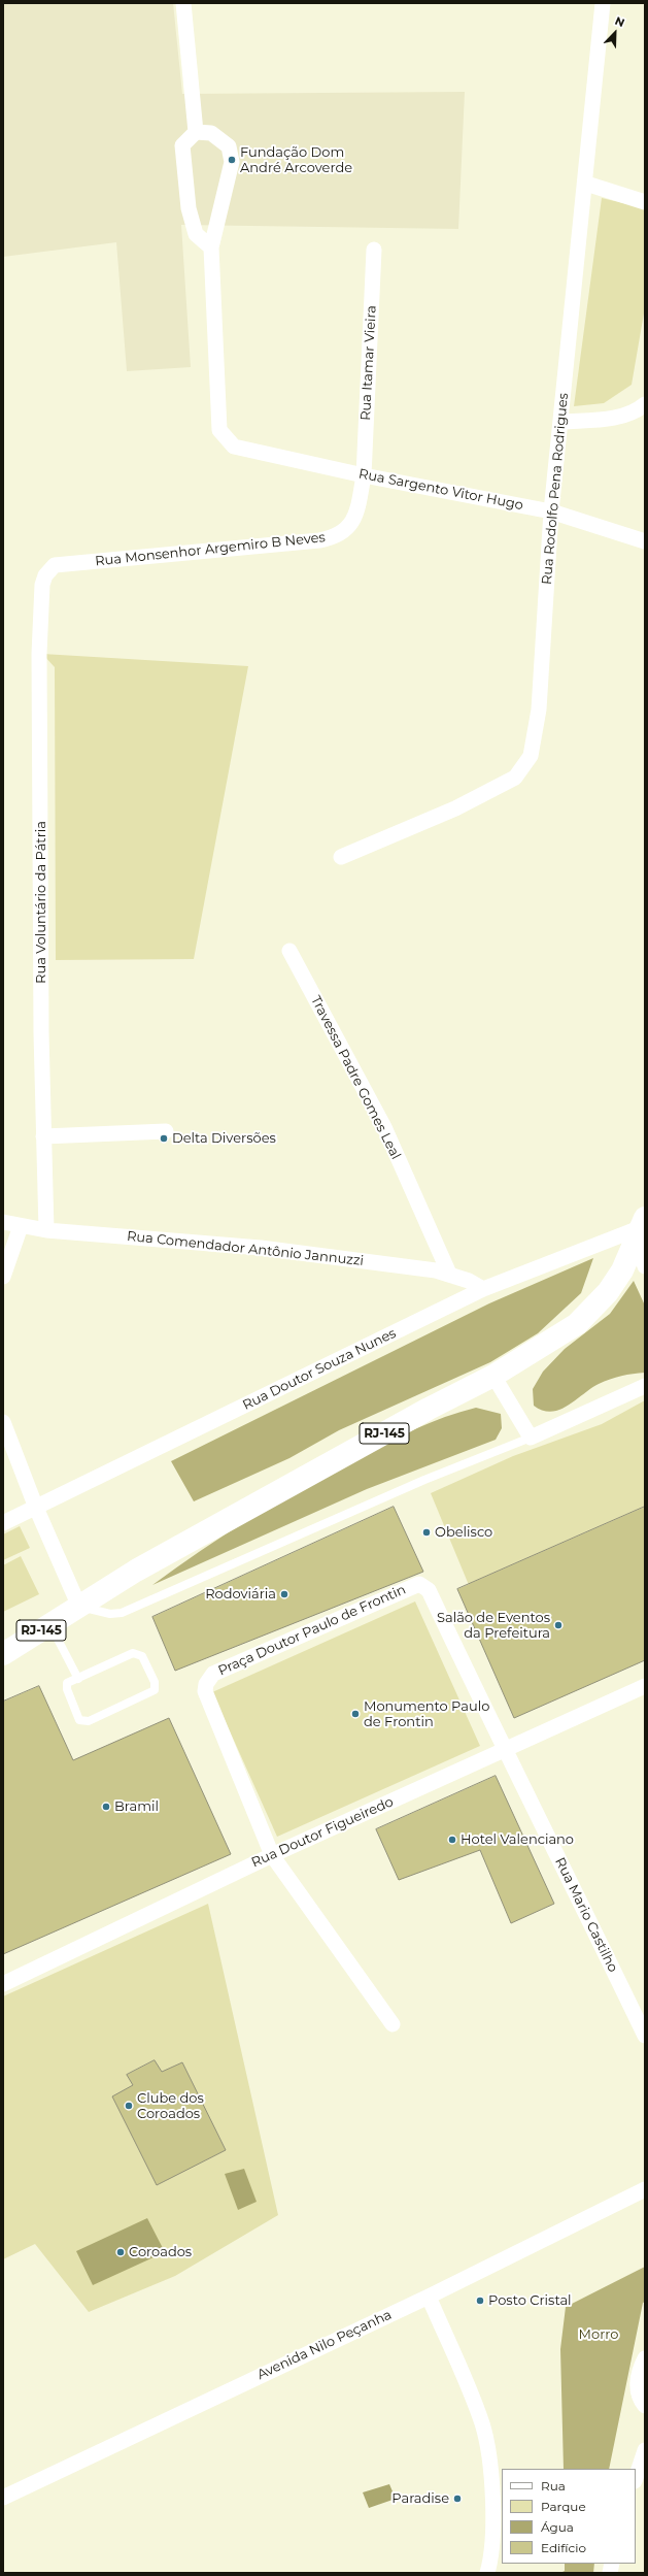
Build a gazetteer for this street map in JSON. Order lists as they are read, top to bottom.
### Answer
{
  "streets": {
    "main road": ["RJ-145"],
    "street": [
      "Rua Itamar Vieira",
      "Rua Rodolfo Pena Rodrigues",
      "Rua Sargento Vitor Hugo",
      "Rua Monsenhor Argemiro B Neves",
      "Rua Voluntário da Pátria",
      "Travessa Padre Gomes Leal",
      "Rua Comendador Antônio Jannuzzi",
      "Rua Doutor Souza Nunes",
      "Praça Doutor Paulo de Frontin",
      "Rua Doutor Figueiredo",
      "Rua Mario Castilho",
      "Avenida Nilo Peçanha"
    ]
  },
  "crossings": [
    ["Rua Itamar Vieira", "Rua Sargento Vitor Hugo"],
    ["Rua Itamar Vieira", "Rua Monsenhor Argemiro B Neves"],
    ["Rua Rodolfo Pena Rodrigues", "Rua Sargento Vitor Hugo"],
    ["Rua Sargento Vitor Hugo", "Rua Monsenhor Argemiro B Neves"],
    ["Rua Monsenhor Argemiro B Neves", "Rua Voluntário da Pátria"],
    ["Rua Voluntário da Pátria", "Rua Comendador Antônio Jannuzzi"],
    ["Travessa Padre Gomes Leal", "Rua Comendador Antônio Jannuzzi"],
    ["Rua Comendador Antônio Jannuzzi", "Rua Doutor Souza Nunes"],
    ["Rua Doutor Souza Nunes", "RJ-145"],
    ["Praça Doutor Paulo de Frontin", "Rua Doutor Figueiredo"],
    ["Praça Doutor Paulo de Frontin", "Rua Mario Castilho"],
    ["Rua Doutor Figueiredo", "Rua Mario Castilho"]
  ],
  "parks": ["Morro"],
  "places": [
    "Fundação Dom André Arcoverde",
    "Delta Diversões",
    "Obelisco",
    "Rodoviária",
    "Salão de Eventos da Prefeitura",
    "Monumento Paulo de Frontin",
    "Bramil",
    "Hotel Valenciano",
    "Clube dos Coroados",
    "Coroados",
    "Posto Cristal",
    "Paradise"
  ],
  "legend": [
    "Rua",
    "Parque",
    "Água",
    "Edifício"
  ],
  "north": "top right"
}
